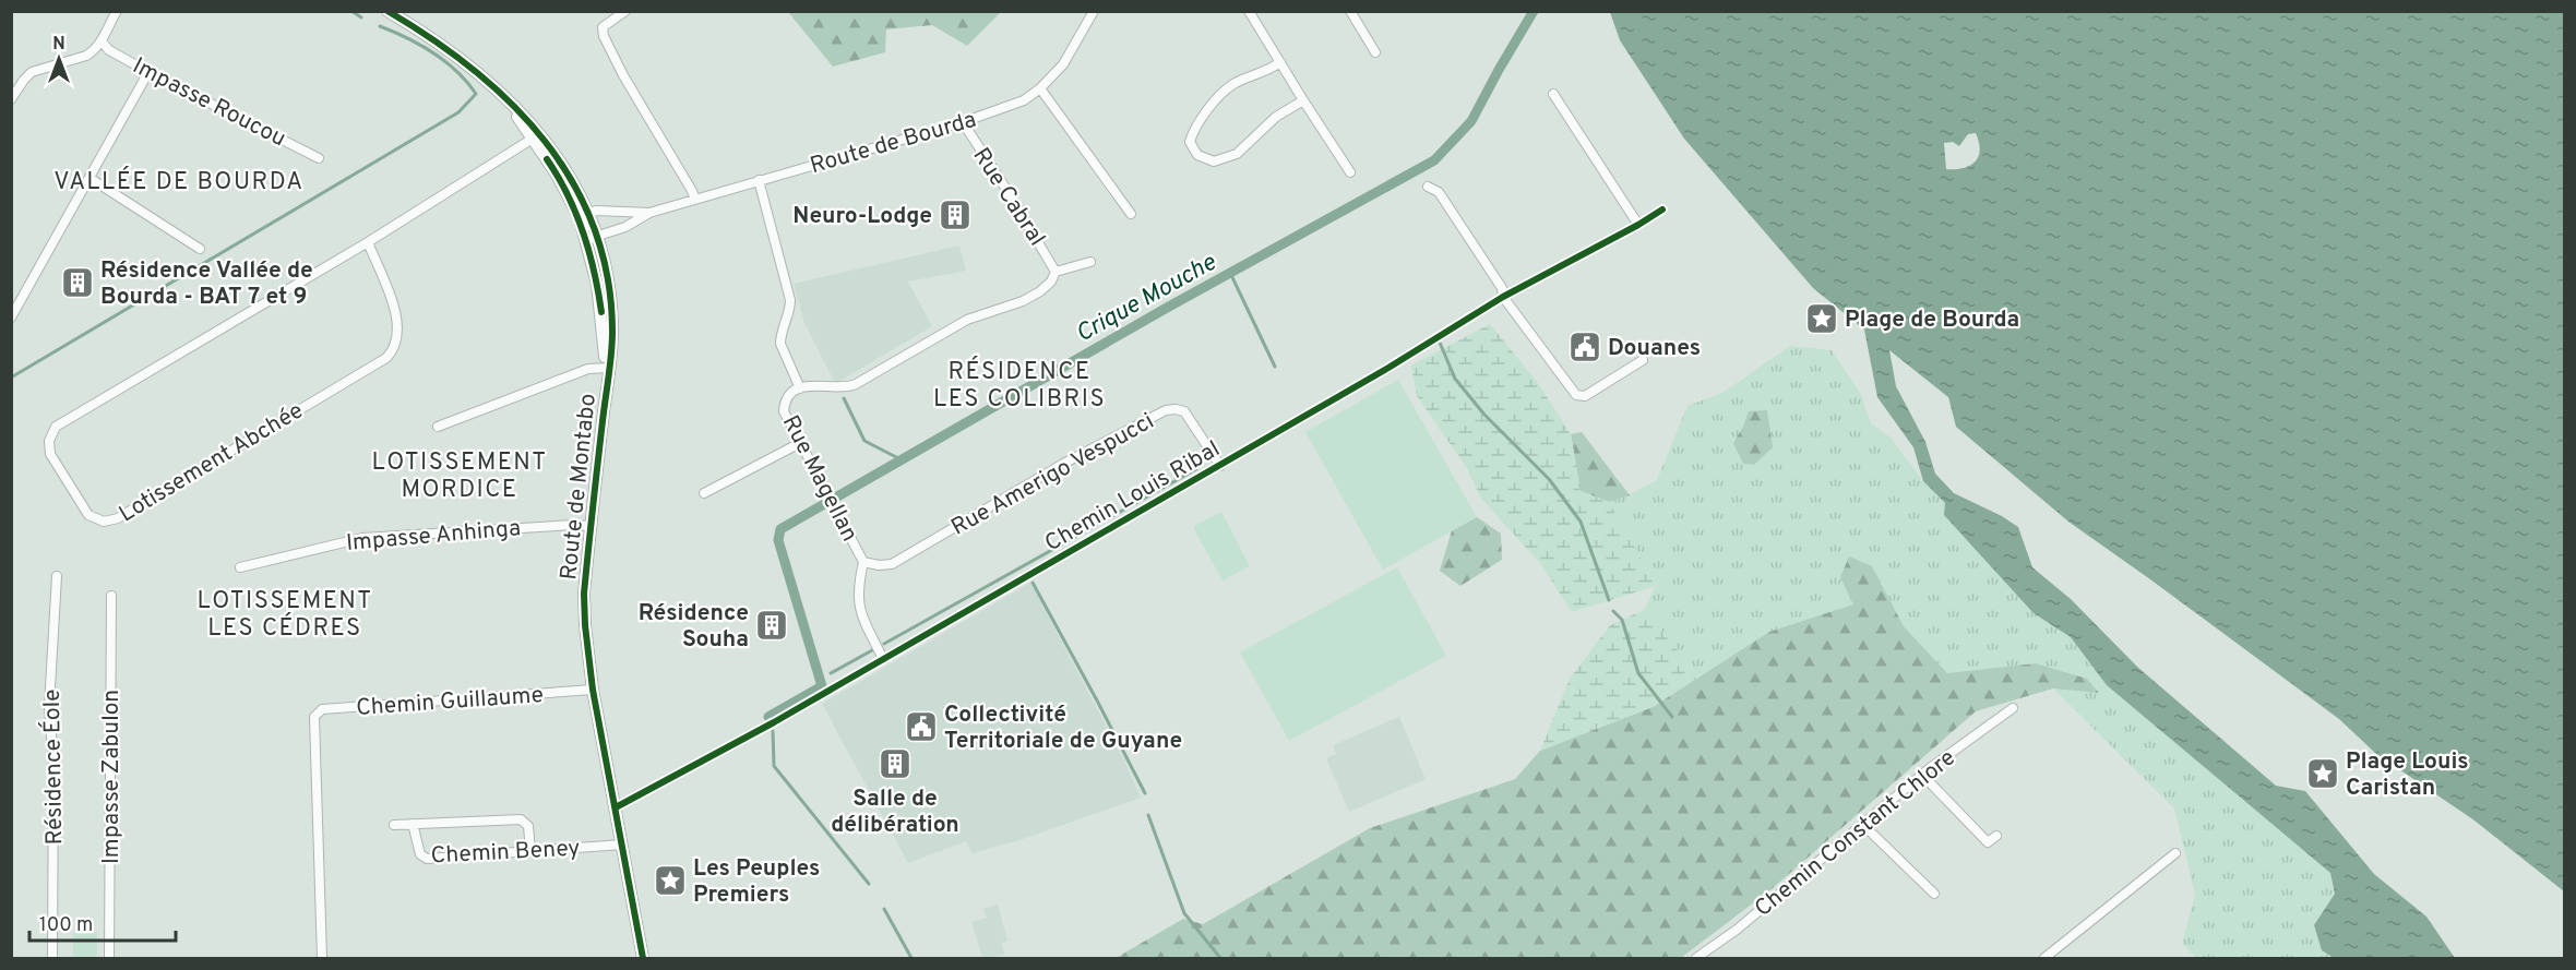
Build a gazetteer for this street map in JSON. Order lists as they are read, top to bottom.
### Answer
{
  "streets": {
    "main road": ["Route de Montabo"],
    "street": [
      "Impasse Roucou",
      "Route de Bourda",
      "Rue Cabral",
      "Lotissement Abchée",
      "Rue Amerigo Vespucci",
      "Rue Magellan",
      "Chemin Louis Ribal",
      "Impasse Anhinga",
      "Chemin Guillaume",
      "Résidence Éole",
      "Impasse Zabulon",
      "Chemin Constant Chlore",
      "Chemin Beney"
    ]
  },
  "crossings": [
    ["Route de Bourda", "Rue Cabral"],
    ["Route de Bourda", "Route de Montabo"],
    ["Rue Cabral", "Rue Magellan"],
    ["Lotissement Abchée", "Route de Montabo"],
    ["Rue Amerigo Vespucci", "Rue Magellan"],
    ["Rue Amerigo Vespucci", "Chemin Louis Ribal"],
    ["Rue Magellan", "Chemin Louis Ribal"],
    ["Route de Montabo", "Chemin Louis Ribal"],
    ["Route de Montabo", "Impasse Anhinga"],
    ["Route de Montabo", "Chemin Guillaume"],
    ["Route de Montabo", "Chemin Beney"]
  ],
  "districts": [
    "VALLÉE DE BOURDA",
    "RÉSIDENCE LES COLIBRIS",
    "LOTISSEMENT MORDICE",
    "LOTISSEMENT LES CÉDRES"
  ],
  "water": ["Crique Mouche"],
  "places": {
    "building": [
      "Neuro-Lodge",
      "Résidence Vallée de Bourda - BAT 7 et 9",
      "Résidence Souha",
      "Salle de délibération"
    ],
    "place": ["Plage de Bourda", "Plage Louis Caristan", "Les Peuples Premiers"],
    "public building": ["Douanes", "Collectivité Territoriale de Guyane"]
  },
  "scale_bar": "100 m",
  "north": "top"
}
